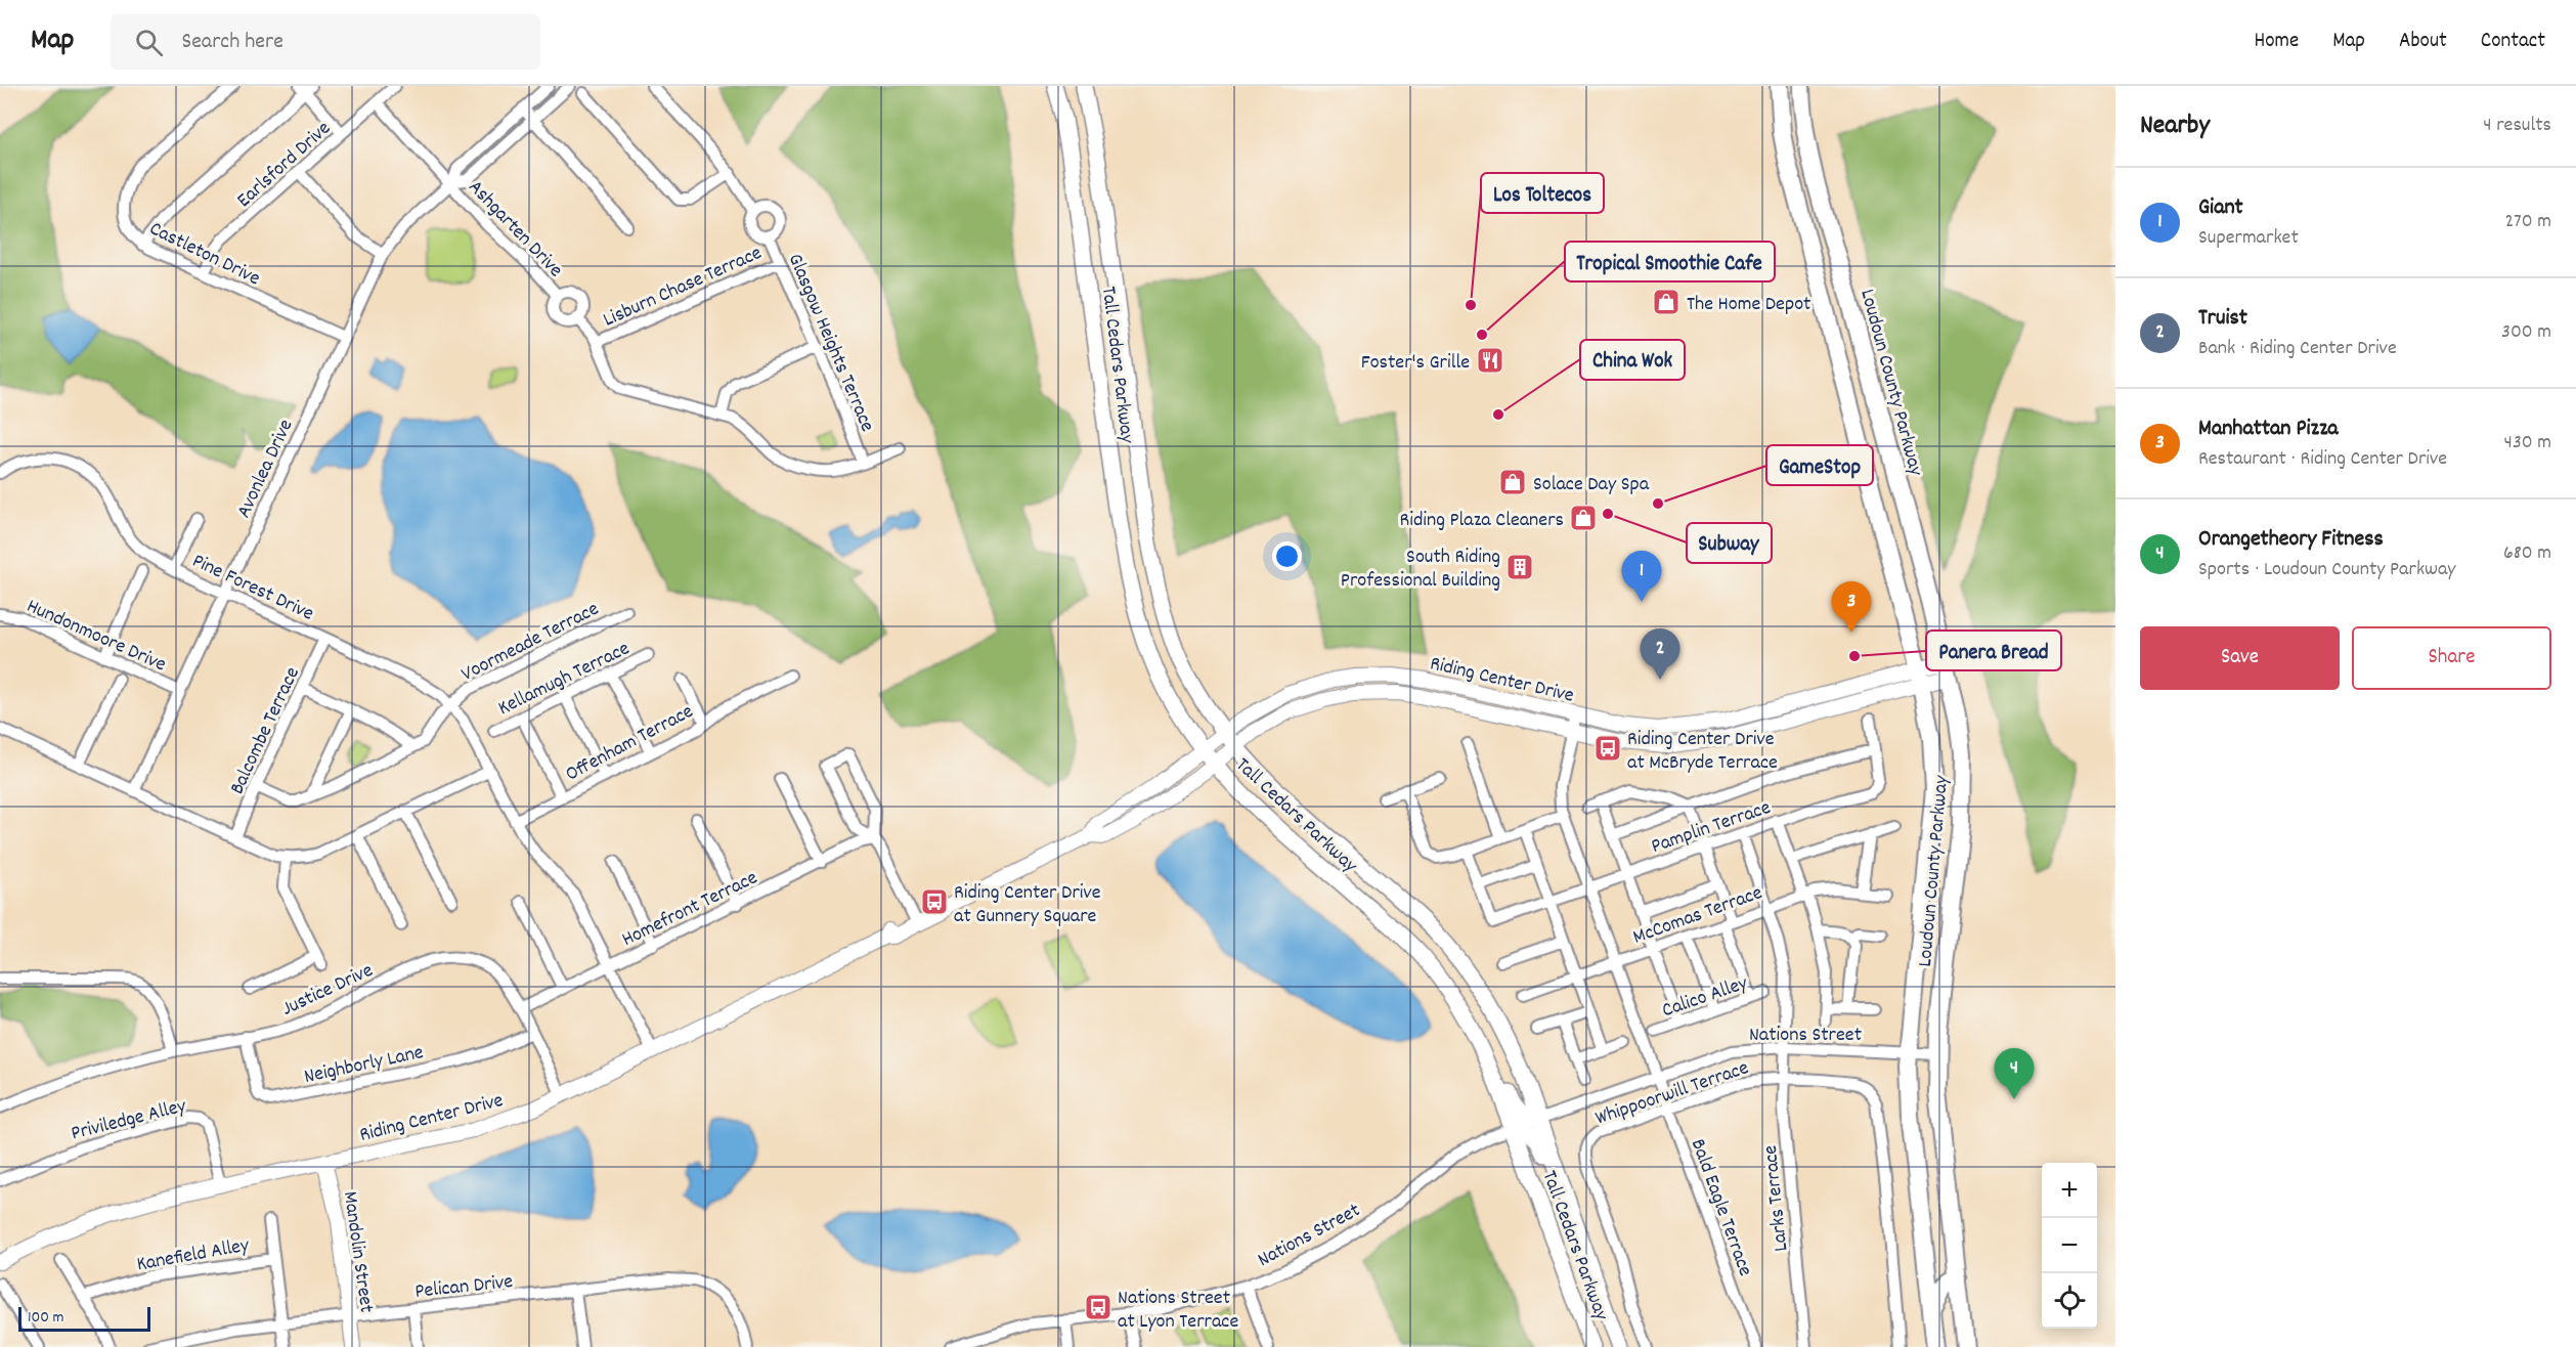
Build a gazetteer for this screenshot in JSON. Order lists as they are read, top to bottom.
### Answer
{
  "streets": {
    "main road": ["Tall Cedars Parkway", "Loudoun County Parkway"],
    "street": [
      "Earlsford Drive",
      "Ashgarten Drive",
      "Castleton Drive",
      "Lisburn Chase Terrace",
      "Glasgow Heights Terrace",
      "Avonlea Drive",
      "Pine Forest Drive",
      "Hundonmoore Drive",
      "Voormeade Terrace",
      "Kellamugh Terrace",
      "Riding Center Drive",
      "Balcombe Terrace",
      "Offenham Terrace",
      "Pamplin Terrace",
      "Homefront Terrace",
      "McComas Terrace",
      "Justice Drive",
      "Calico Alley",
      "Nations Street",
      "Neighborly Lane",
      "Whippoorwill Terrace",
      "Priviledge Alley",
      "Larks Terrace",
      "Bald Eagle Terrace",
      "Mandolin Street",
      "Kanefield Alley",
      "Pelican Drive"
    ]
  },
  "crossings": [
    ["Earlsford Drive", "Ashgarten Drive"],
    ["Earlsford Drive", "Castleton Drive"],
    ["Ashgarten Drive", "Avonlea Drive"],
    ["Castleton Drive", "Avonlea Drive"],
    ["Lisburn Chase Terrace", "Glasgow Heights Terrace"],
    ["Tall Cedars Parkway", "Riding Center Drive"],
    ["Tall Cedars Parkway", "Nations Street"],
    ["Loudoun County Parkway", "Riding Center Drive"],
    ["Loudoun County Parkway", "Nations Street"],
    ["Avonlea Drive", "Pine Forest Drive"],
    ["Avonlea Drive", "Hundonmoore Drive"],
    ["Pine Forest Drive", "Voormeade Terrace"],
    ["Pine Forest Drive", "Riding Center Drive"],
    ["Pine Forest Drive", "Balcombe Terrace"],
    ["Pine Forest Drive", "Offenham Terrace"],
    ["Pine Forest Drive", "Homefront Terrace"],
    ["Voormeade Terrace", "Balcombe Terrace"],
    ["Riding Center Drive", "Justice Drive"],
    ["Riding Center Drive", "Priviledge Alley"],
    ["Riding Center Drive", "Bald Eagle Terrace"],
    ["Riding Center Drive", "Mandolin Street"],
    ["Pamplin Terrace", "Larks Terrace"],
    ["Pamplin Terrace", "Bald Eagle Terrace"],
    ["Homefront Terrace", "Justice Drive"],
    ["McComas Terrace", "Larks Terrace"],
    ["McComas Terrace", "Bald Eagle Terrace"],
    ["Justice Drive", "Neighborly Lane"],
    ["Nations Street", "Larks Terrace"],
    ["Nations Street", "Bald Eagle Terrace"],
    ["Whippoorwill Terrace", "Larks Terrace"],
    ["Whippoorwill Terrace", "Bald Eagle Terrace"],
    ["Mandolin Street", "Pelican Drive"],
    ["Kanefield Alley", "Pelican Drive"]
  ],
  "places": {
    "shop": ["The Home Depot", "Solace Day Spa", "Riding Plaza Cleaners"],
    "other": [
      "Los Toltecos",
      "Tropical Smoothie Cafe",
      "China Wok",
      "GameStop",
      "Subway",
      "Panera Bread"
    ],
    "restaurant": ["Foster's Grille"],
    "building": ["South Riding Professional Building"],
    "bus stop": ["Riding Center Drive at McBryde Terrace", "Riding Center Drive at Gunnery Square", "Nations Street at Lyon Terrace"]
  },
  "scale_bar": "100 m",
  "page": {
    "header": "Map",
    "search": "Search here",
    "nav": [
      "Home",
      "Map",
      "About",
      "Contact"
    ],
    "heading": ["Nearby", "4 results"],
    "list": [
      {
        "mark": "1",
        "name": "Giant",
        "note": "Supermarket",
        "value": "270 m"
      },
      {
        "mark": "2",
        "name": "Truist",
        "note": "Bank · Riding Center Drive",
        "value": "300 m"
      },
      {
        "mark": "3",
        "name": "Manhattan Pizza",
        "note": "Restaurant · Riding Center Drive",
        "value": "430 m"
      },
      {
        "mark": "4",
        "name": "Orangetheory Fitness",
        "note": "Sports · Loudoun County Parkway",
        "value": "680 m"
      }
    ],
    "pins": [
      "1",
      "3",
      "2",
      "4"
    ],
    "buttons": ["Save", "Share"],
    "map_buttons": ["+", "−"],
    "scale": "100 m"
  }
}
